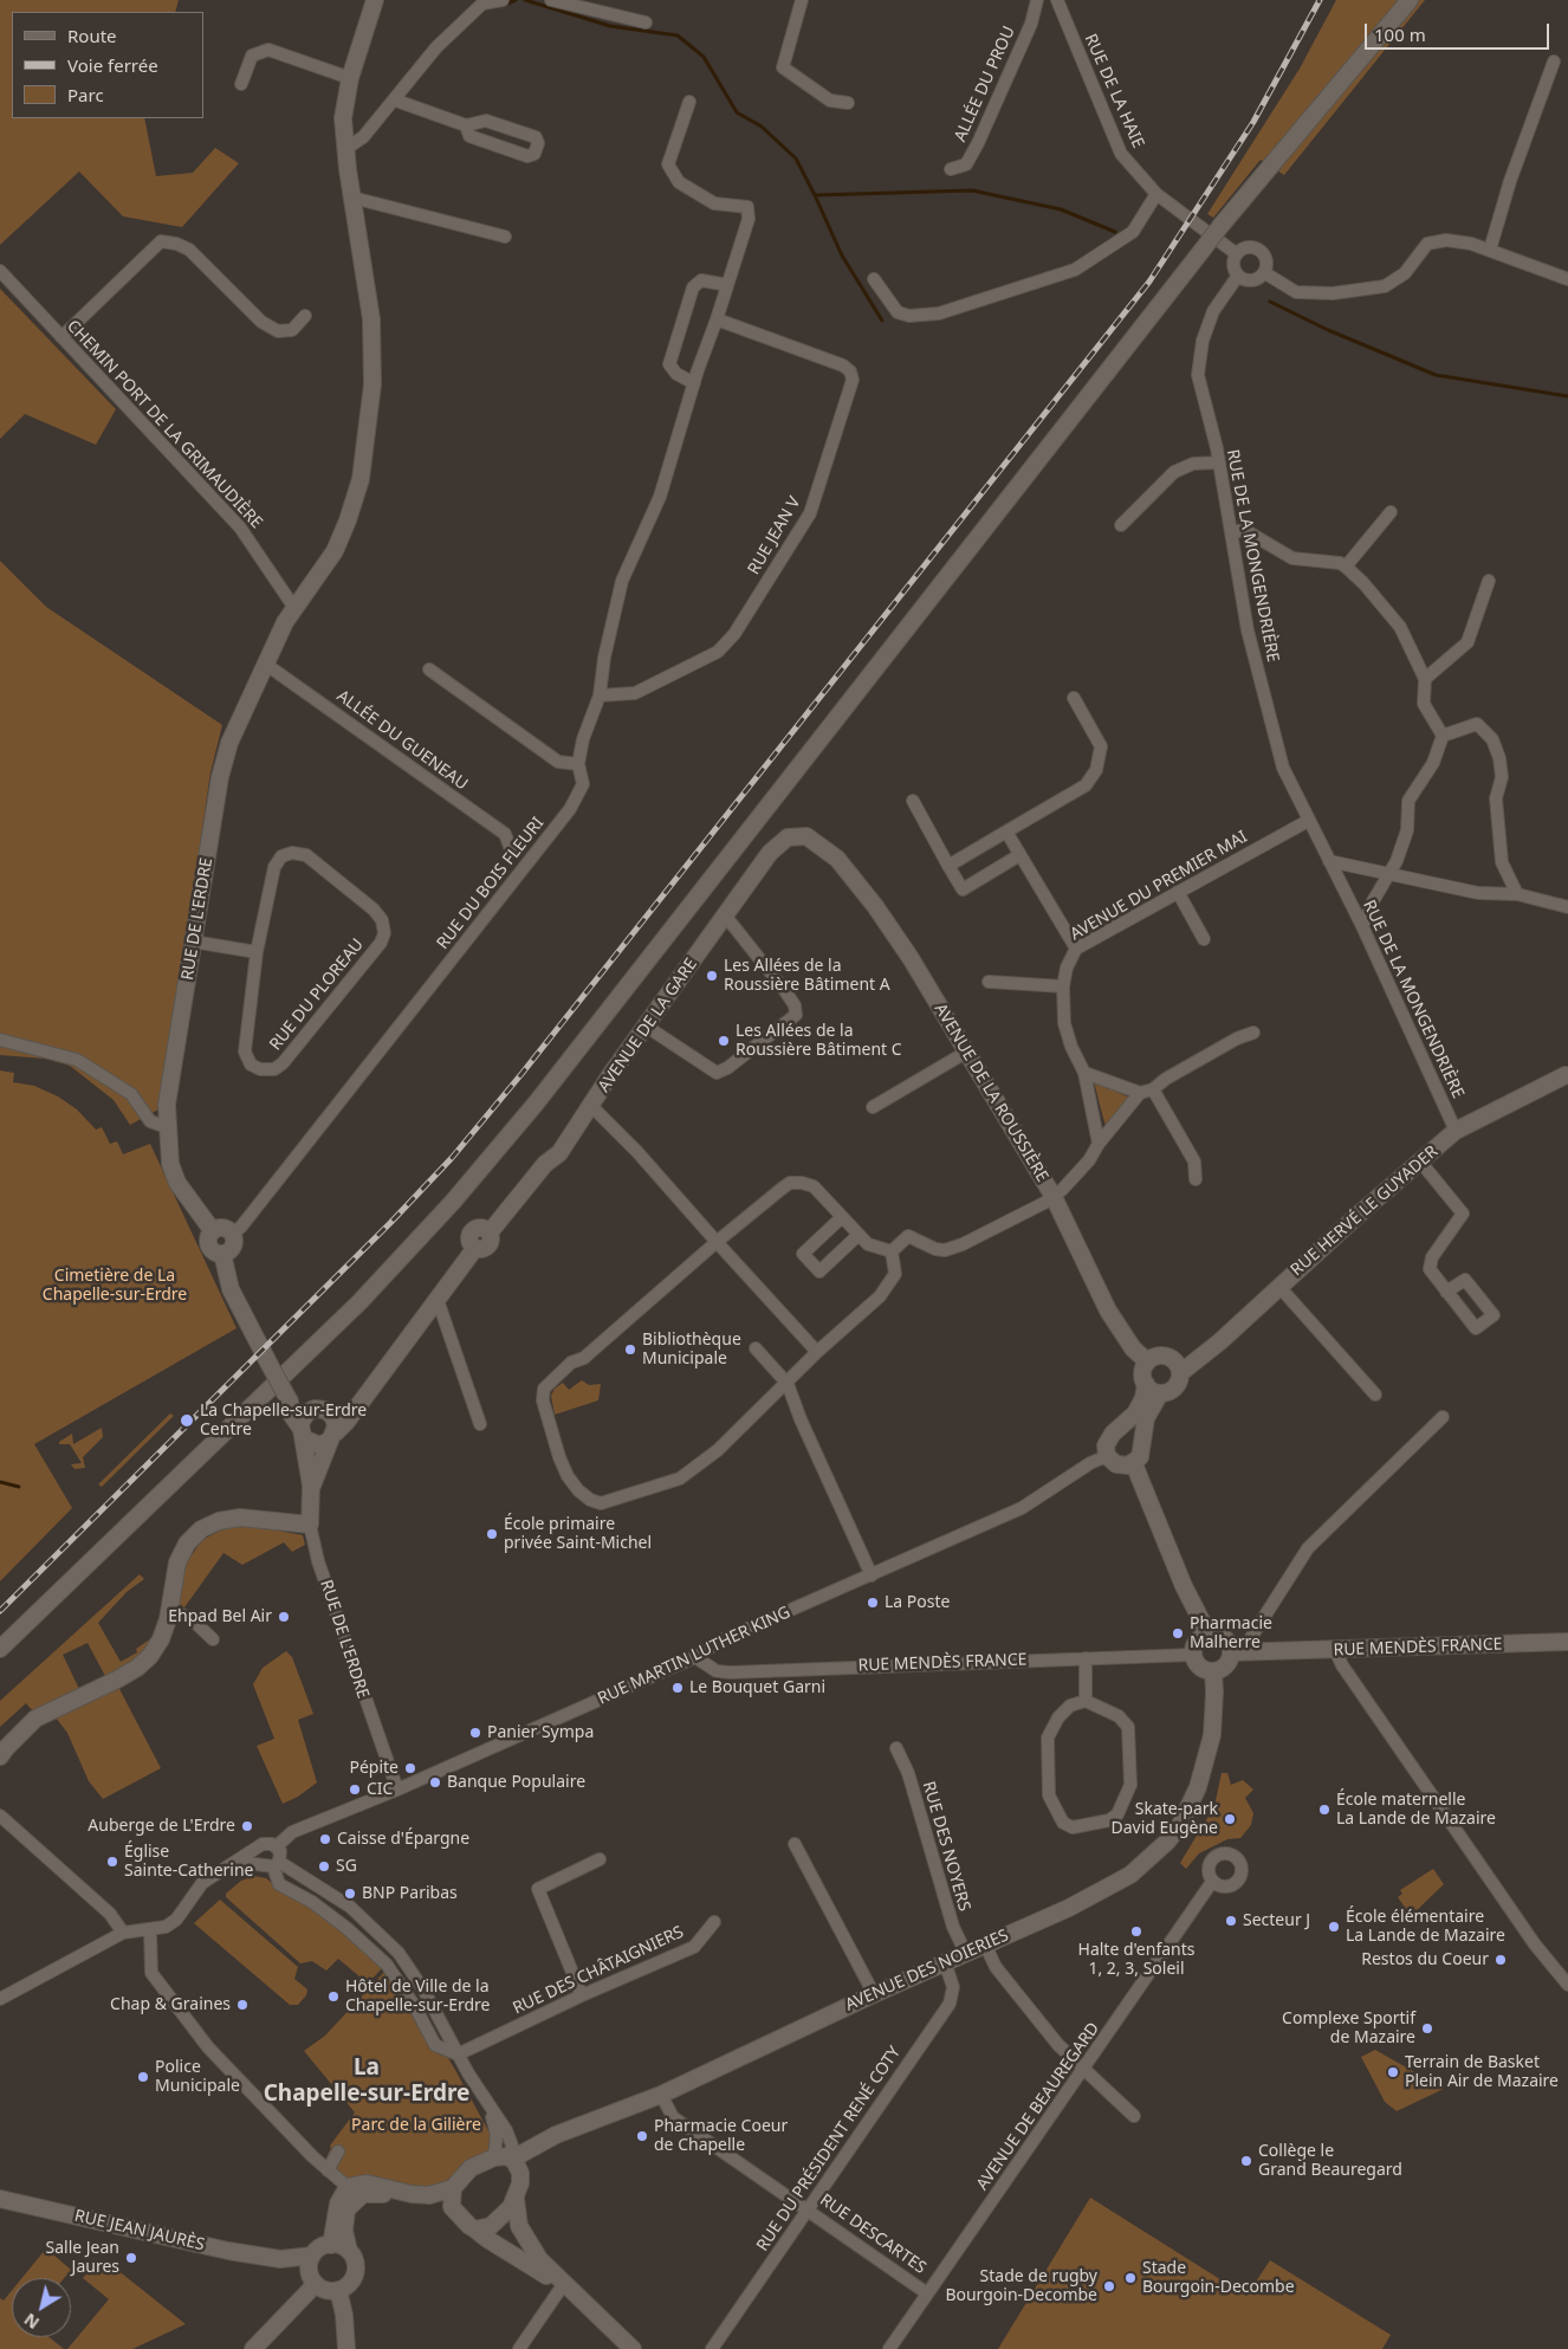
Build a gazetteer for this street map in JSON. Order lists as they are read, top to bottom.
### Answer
{
  "streets": {
    "street": [
      "ALLÉE DU PROU",
      "RUE DE LA HAIE",
      "CHEMIN PORT DE LA GRIMAUDIÈRE",
      "RUE JEAN V",
      "RUE DE LA MONGENDRIÈRE",
      "ALLÉE DU GUENEAU",
      "RUE DU BOIS FLEURI",
      "AVENUE DU PREMIER MAI",
      "RUE DE L'ERDRE",
      "RUE DU PLOREAU",
      "AVENUE DE LA GARE",
      "AVENUE DE LA ROUSSIÈRE",
      "RUE HERVÉ LE GUYADER",
      "RUE MENDÈS FRANCE",
      "RUE MARTIN LUTHER KING",
      "RUE DES NOYERS",
      "RUE DES CHÂTAIGNIERS",
      "AVENUE DES NOIERIES",
      "AVENUE DE BEAUREGARD",
      "RUE DU PRÉSIDENT RENÉ COTY",
      "RUE JEAN JAURÈS",
      "RUE DESCARTES"
    ]
  },
  "crossings": [
    ["RUE DE LA HAIE", "RUE DE LA MONGENDRIÈRE"],
    ["CHEMIN PORT DE LA GRIMAUDIÈRE", "RUE DE L'ERDRE"],
    ["RUE JEAN V", "RUE DU BOIS FLEURI"],
    ["RUE DE LA MONGENDRIÈRE", "AVENUE DU PREMIER MAI"],
    ["RUE DE LA MONGENDRIÈRE", "RUE HERVÉ LE GUYADER"],
    ["ALLÉE DU GUENEAU", "RUE DE L'ERDRE"],
    ["RUE DU BOIS FLEURI", "RUE DE L'ERDRE"],
    ["RUE DE L'ERDRE", "AVENUE DE LA GARE"],
    ["RUE DE L'ERDRE", "RUE MARTIN LUTHER KING"],
    ["AVENUE DE LA GARE", "AVENUE DE LA ROUSSIÈRE"],
    ["AVENUE DE LA ROUSSIÈRE", "RUE HERVÉ LE GUYADER"],
    ["RUE MENDÈS FRANCE", "RUE MARTIN LUTHER KING"],
    ["RUE MENDÈS FRANCE", "AVENUE DES NOIERIES"],
    ["RUE DES NOYERS", "AVENUE DES NOIERIES"],
    ["AVENUE DES NOIERIES", "RUE DU PRÉSIDENT RENÉ COTY"],
    ["AVENUE DES NOIERIES", "RUE DESCARTES"],
    ["AVENUE DE BEAUREGARD", "RUE DESCARTES"],
    ["RUE DU PRÉSIDENT RENÉ COTY", "RUE DESCARTES"]
  ],
  "districts": ["La Chapelle-sur-Erdre"],
  "parks": ["Cimetière de La Chapelle-sur-Erdre", "Parc de la Gilière"],
  "places": [
    "Les Allées de la Roussière Bâtiment A",
    "Les Allées de la Roussière Bâtiment C",
    "Bibliothèque Municipale",
    "La Chapelle-sur-Erdre Centre",
    "École primaire privée Saint-Michel",
    "La Poste",
    "Ehpad Bel Air",
    "Pharmacie Malherre",
    "Le Bouquet Garni",
    "Panier Sympa",
    "Pépite",
    "Banque Populaire",
    "CIC",
    "École maternelle La Lande de Mazaire",
    "Skate-park David Eugène",
    "Auberge de L'Erdre",
    "Caisse d'Épargne",
    "Église Sainte-Catherine",
    "SG",
    "BNP Paribas",
    "Secteur J",
    "École élémentaire La Lande de Mazaire",
    "Halte d'enfants 1, 2, 3, Soleil",
    "Restos du Coeur",
    "Hôtel de Ville de la Chapelle-sur-Erdre",
    "Chap & Graines",
    "Complexe Sportif de Mazaire",
    "Terrain de Basket Plein Air de Mazaire",
    "Police Municipale",
    "Pharmacie Coeur de Chapelle",
    "Collège le Grand Beauregard",
    "Salle Jean Jaures",
    "Stade Bourgoin-Decombe",
    "Stade de rugby Bourgoin-Decombe"
  ],
  "legend": ["Route", "Voie ferrée", "Parc"],
  "scale_bar": "100 m",
  "north": "bottom left"
}
